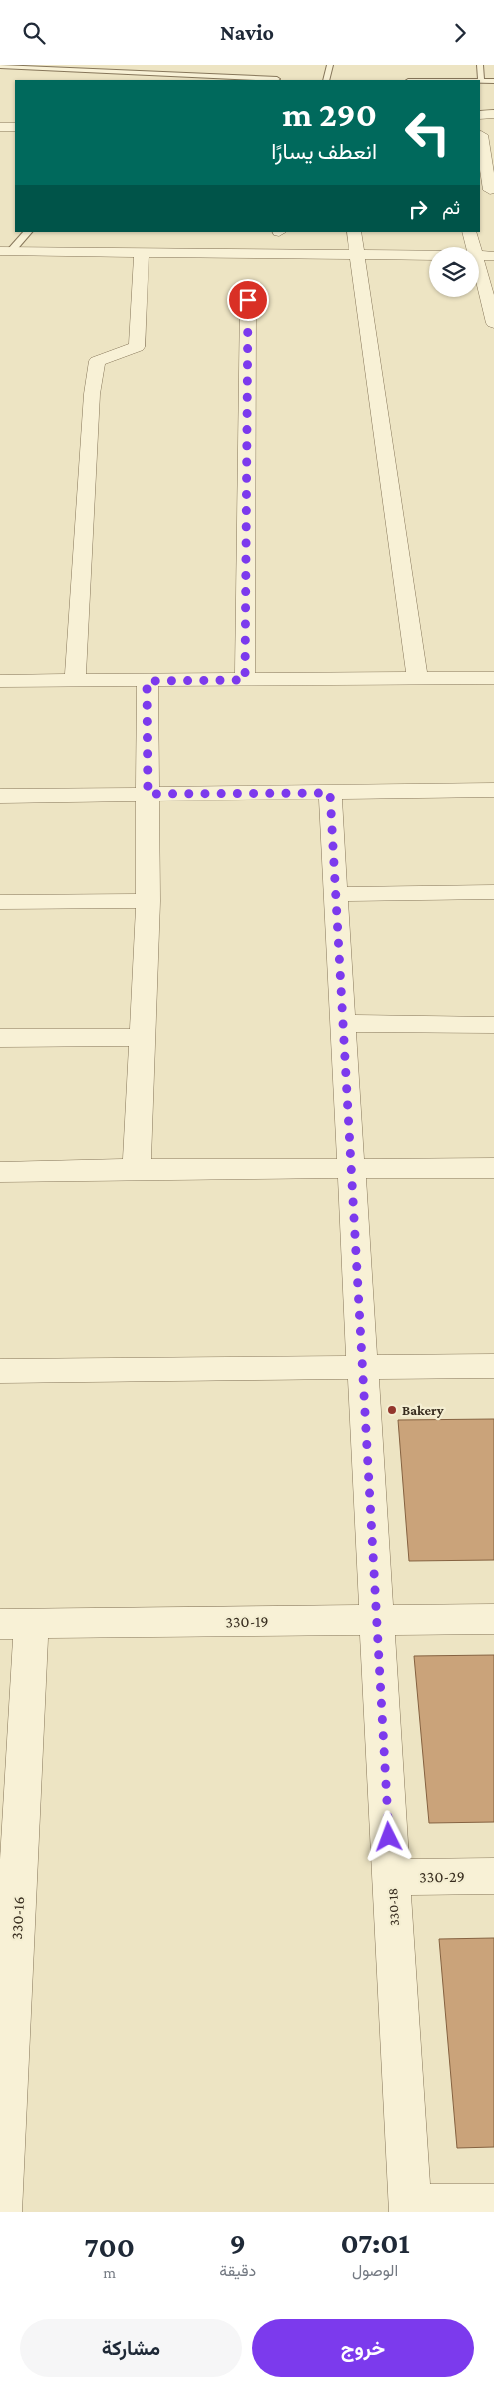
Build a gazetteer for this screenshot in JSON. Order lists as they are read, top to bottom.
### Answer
{
  "streets": {
    "street": [
      "330-19",
      "330-29",
      "330-18",
      "330-16"
    ]
  },
  "crossings": [
    ["330-19", "330-18"],
    ["330-19", "330-16"],
    ["330-29", "330-18"]
  ],
  "places": ["Bakery"],
  "page": {
    "header": "Navio",
    "turn": ["290 m", "انعطف يسارًا"],
    "then": "ثم",
    "eta": [
      "07:01",
      "الوصول",
      "9",
      "دقيقة",
      "700",
      "m"
    ],
    "buttons": ["خروج", "مشاركة"]
  }
}
